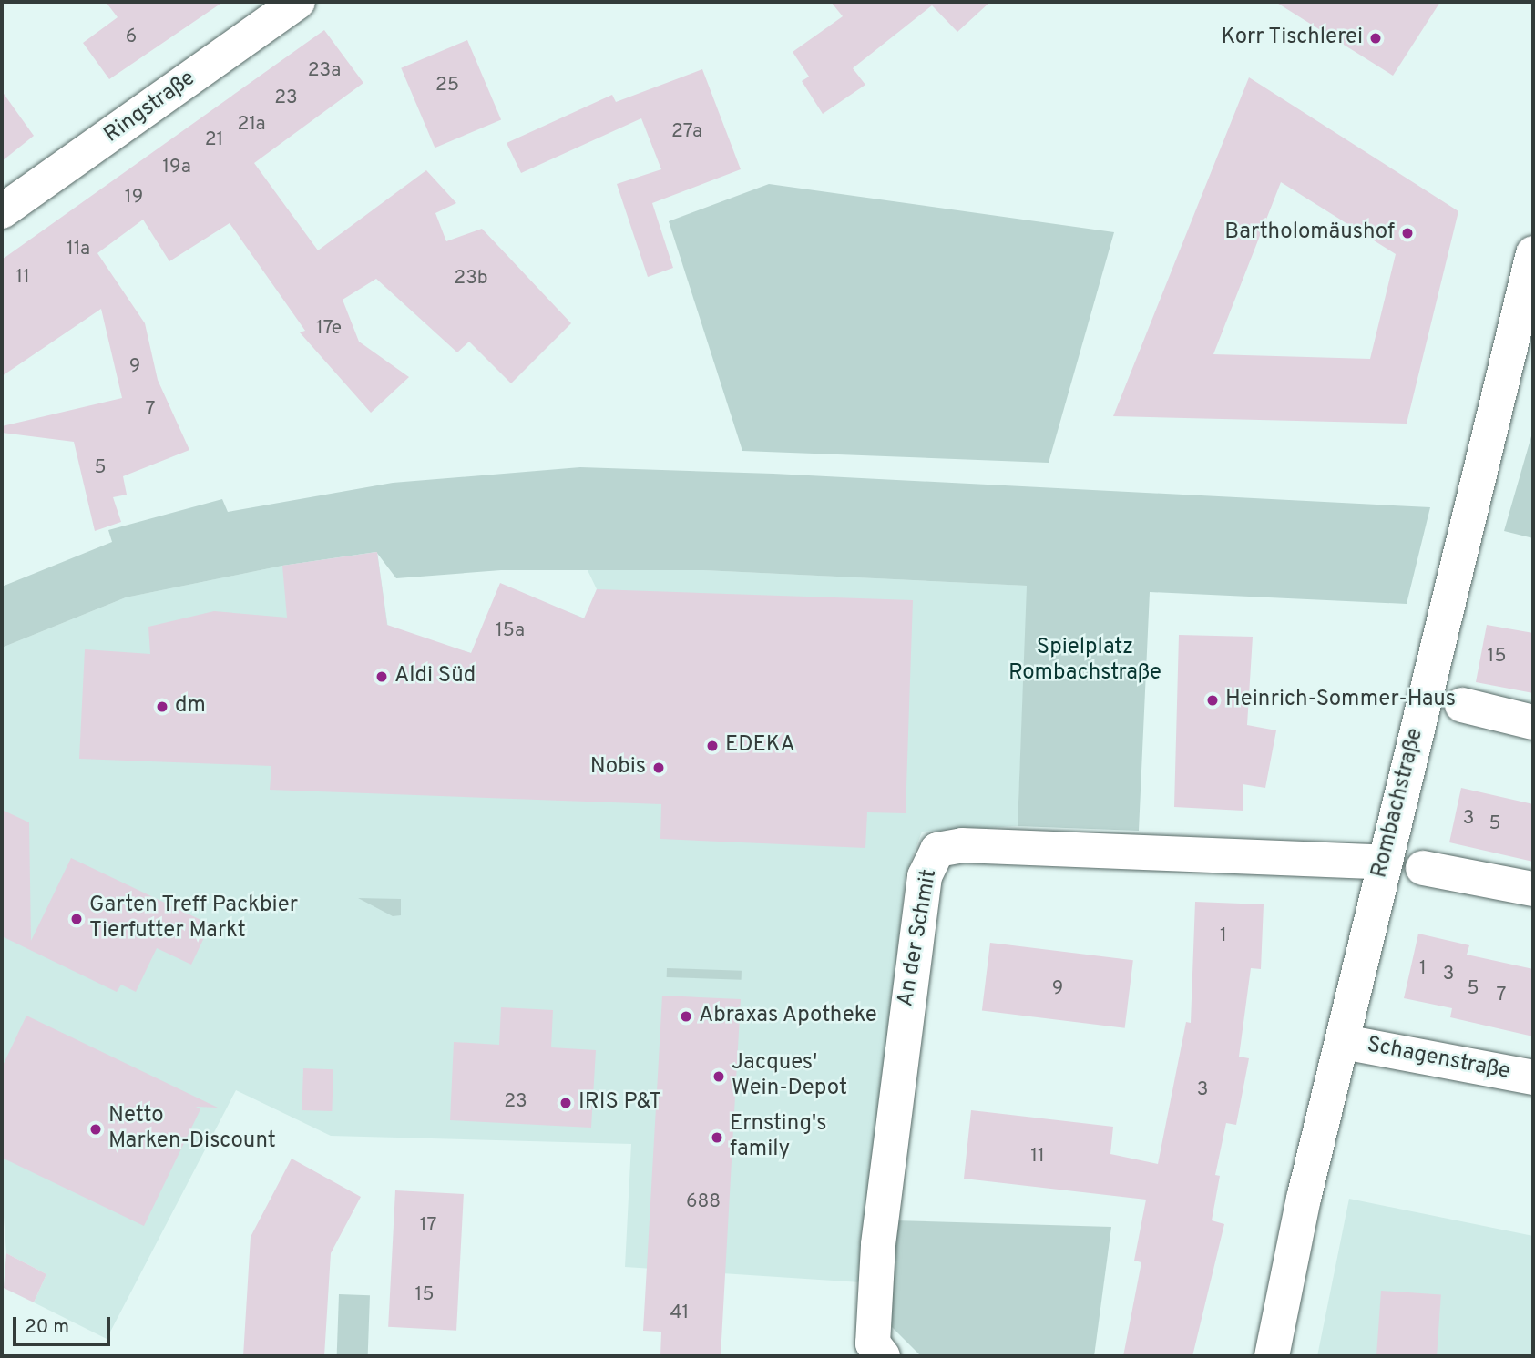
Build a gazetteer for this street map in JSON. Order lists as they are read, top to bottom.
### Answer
{
  "streets": {
    "street": [
      "Ringstraße",
      "Rombachstraße",
      "An der Schmit",
      "Schagenstraße"
    ]
  },
  "crossings": [
    ["Rombachstraße", "An der Schmit"],
    ["Rombachstraße", "Schagenstraße"]
  ],
  "parks": ["Spielplatz Rombachstraße"],
  "places": [
    "Korr Tischlerei",
    "Bartholomäushof",
    "Aldi Süd",
    "Heinrich-Sommer-Haus",
    "dm",
    "EDEKA",
    "Nobis",
    "Garten Treff Packbier Tierfutter Markt",
    "Abraxas Apotheke",
    "Jacques' Wein-Depot",
    "IRIS P&T",
    "Netto Marken-Discount",
    "Ernsting's family"
  ],
  "house_numbers": [
    "6",
    "23a",
    "25",
    "23",
    "21a",
    "27a",
    "21",
    "19a",
    "19",
    "11a",
    "11",
    "23b",
    "17e",
    "9",
    "7",
    "5",
    "15a",
    "15",
    "3",
    "5",
    "1",
    "1",
    "3",
    "9",
    "5",
    "7",
    "3",
    "23",
    "11",
    "688",
    "17",
    "15",
    "41"
  ],
  "scale_bar": "20 m"
}
